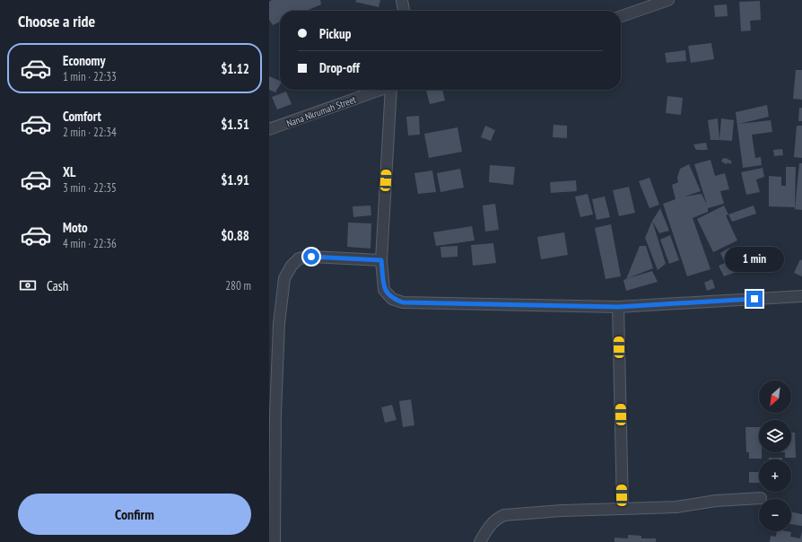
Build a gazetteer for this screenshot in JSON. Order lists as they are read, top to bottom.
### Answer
{
  "streets": {
    "street": ["Nana Nkrumah Street"]
  },
  "north": "bottom left",
  "page": {
    "heading": "Choose a ride",
    "banner": ["Pickup", "Drop-off"],
    "list": [
      {
        "name": "Economy",
        "note": "1 min · 22:33",
        "value": "$1.12"
      },
      {
        "name": "Comfort",
        "note": "2 min · 22:34",
        "value": "$1.51"
      },
      {
        "name": "XL",
        "note": "3 min · 22:35",
        "value": "$1.91"
      },
      {
        "name": "Moto",
        "note": "4 min · 22:36",
        "value": "$0.88"
      }
    ],
    "bubble": "1 min",
    "pay": ["Cash", "280 m"],
    "map_buttons": ["+", "−"],
    "buttons": "Confirm"
  }
}
